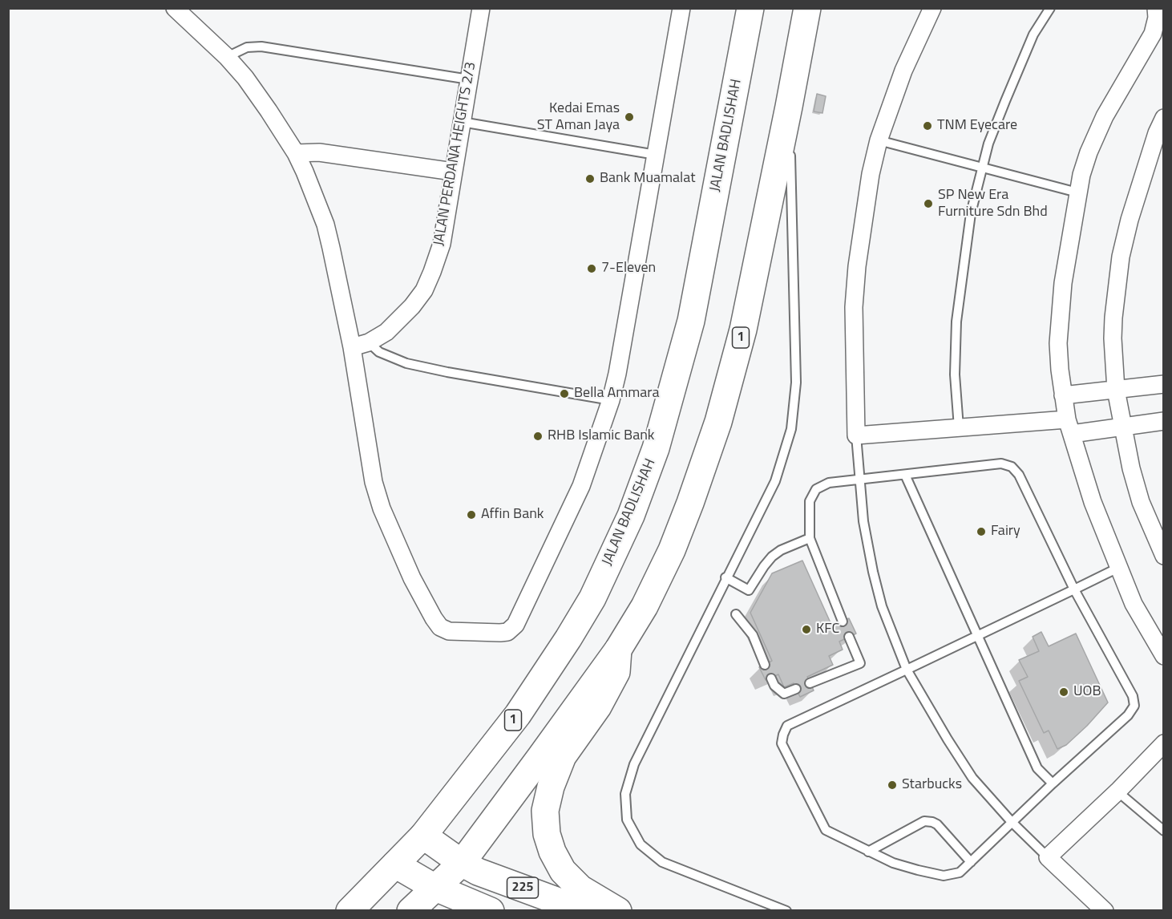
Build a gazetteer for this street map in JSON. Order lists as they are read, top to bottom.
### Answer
{
  "streets": {
    "main road": ["JALAN BADLISHAH", "1", "225"],
    "street": ["JALAN PERDANA HEIGHTS 2/3"]
  },
  "crossings": [
    ["JALAN BADLISHAH", "225"],
    ["1", "225"]
  ],
  "places": [
    "Kedai Emas ST Aman Jaya",
    "TNM Eyecare",
    "Bank Muamalat",
    "SP New Era Furniture Sdn Bhd",
    "7-Eleven",
    "Bella Ammara",
    "RHB Islamic Bank",
    "Affin Bank",
    "Fairy",
    "KFC",
    "UOB",
    "Starbucks"
  ]
}
